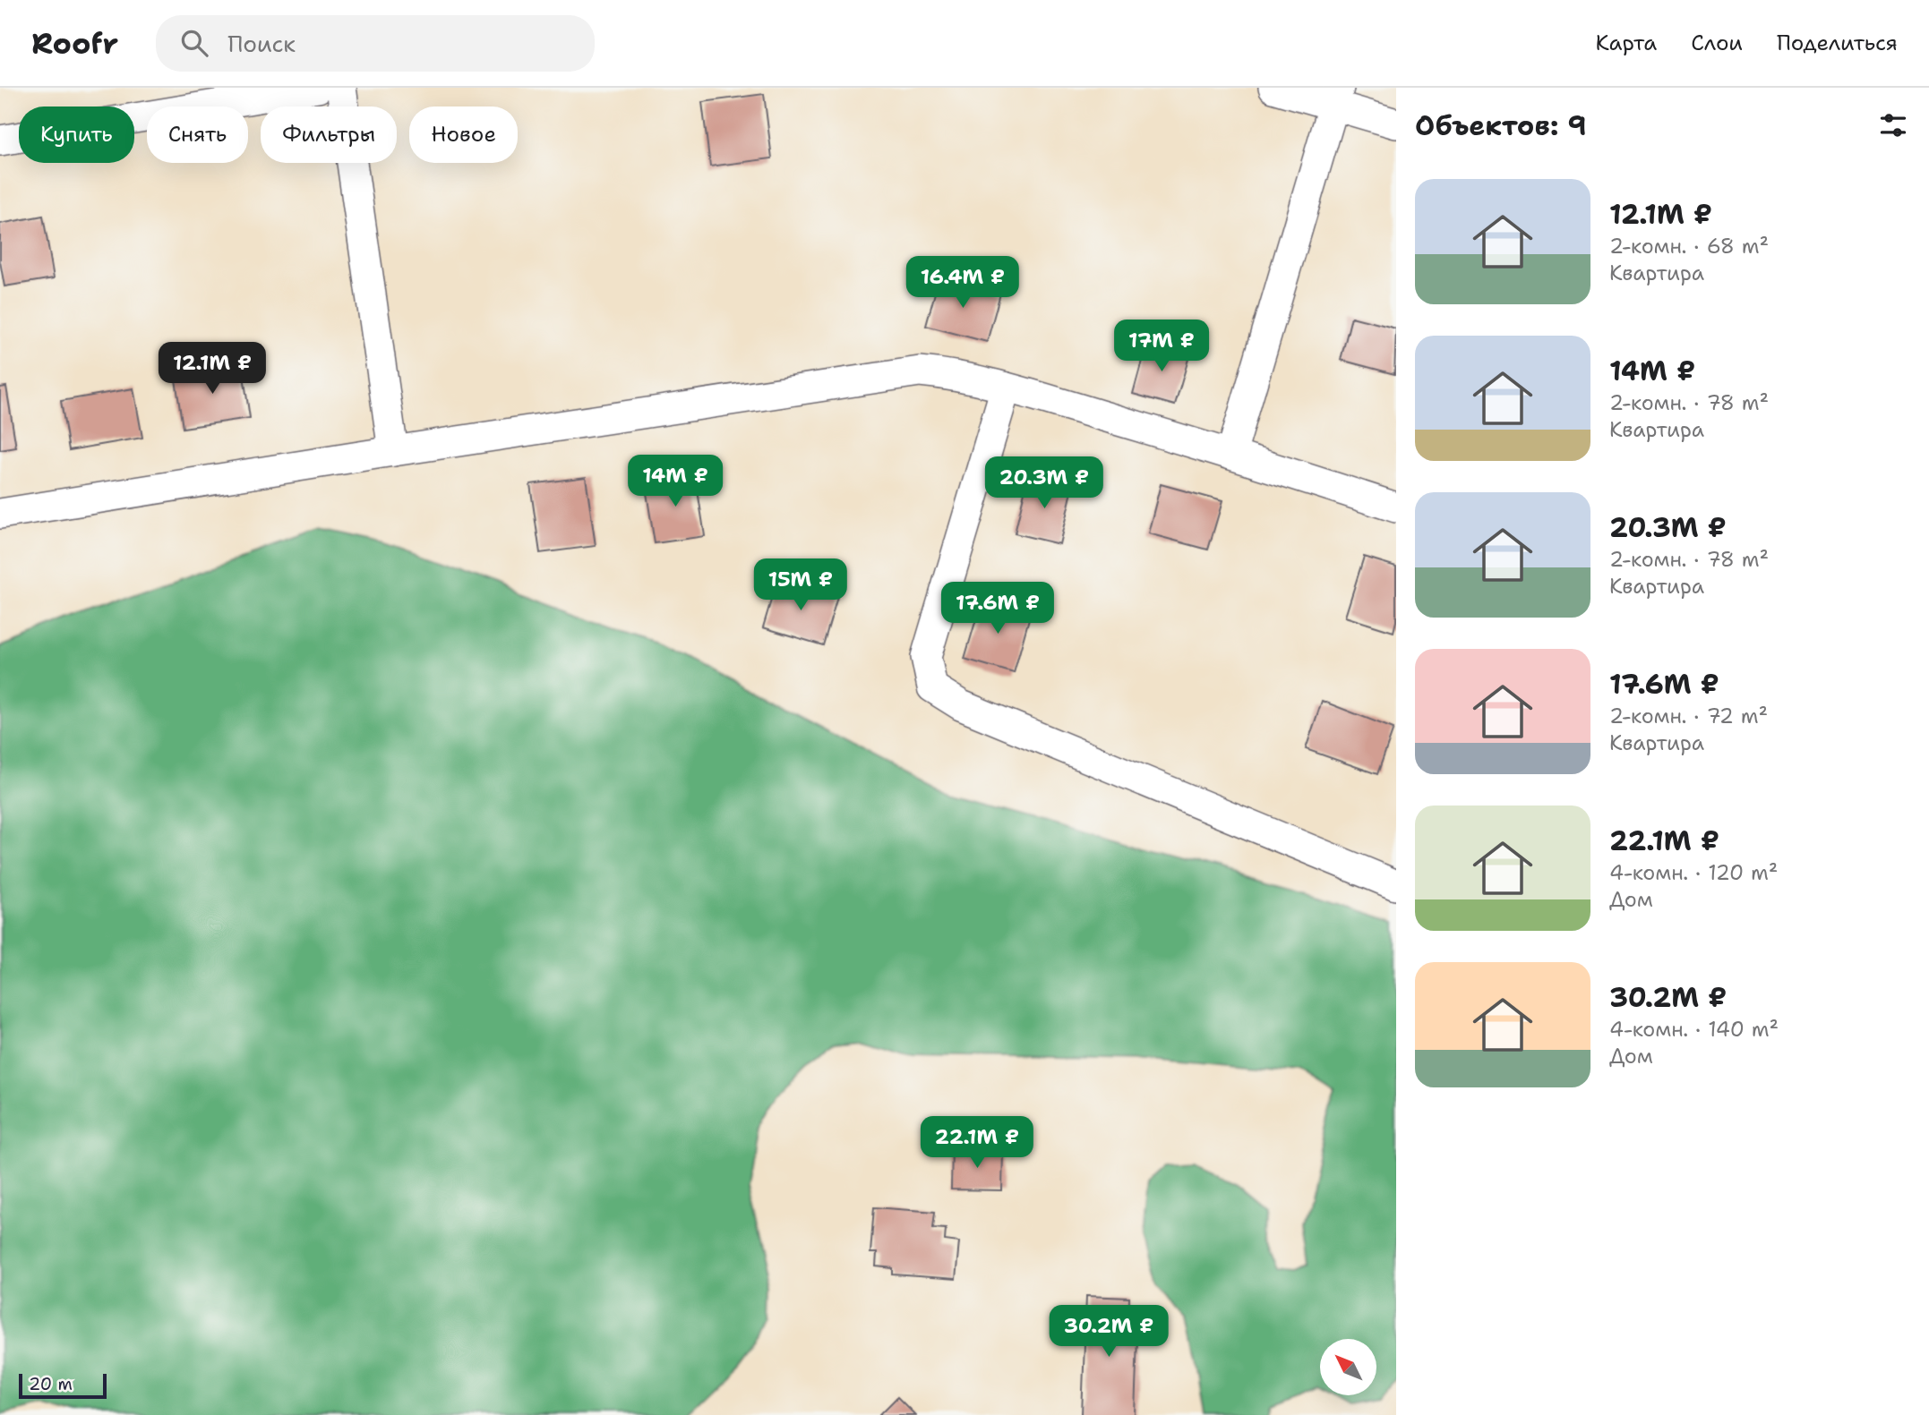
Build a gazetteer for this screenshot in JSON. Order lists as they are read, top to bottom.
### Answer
{
  "scale_bar": "20 m",
  "north": "top left",
  "page": {
    "header": "Roofr",
    "search": "Поиск",
    "nav": ["Карта", "Слои", "Поделиться"],
    "heading": "Объектов: 9",
    "chip": [
      "Купить",
      "Снять",
      "Фильтры",
      "Новое"
    ],
    "list": [
      {
        "name": "12.1M ₽",
        "note": "2-комн. · 68 m² · Квартира"
      },
      {
        "name": "14M ₽",
        "note": "2-комн. · 78 m² · Квартира"
      },
      {
        "name": "20.3M ₽",
        "note": "2-комн. · 78 m² · Квартира"
      },
      {
        "name": "17.6M ₽",
        "note": "2-комн. · 72 m² · Квартира"
      },
      {
        "name": "22.1M ₽",
        "note": "4-комн. · 120 m² · Дом"
      },
      {
        "name": "30.2M ₽",
        "note": "4-комн. · 140 m² · Дом"
      }
    ],
    "price": [
      "16.4M ₽",
      "17M ₽",
      "12.1M ₽",
      "14M ₽",
      "20.3M ₽",
      "15M ₽",
      "17.6M ₽",
      "22.1M ₽",
      "30.2M ₽"
    ],
    "scale": "20 m"
  }
}
